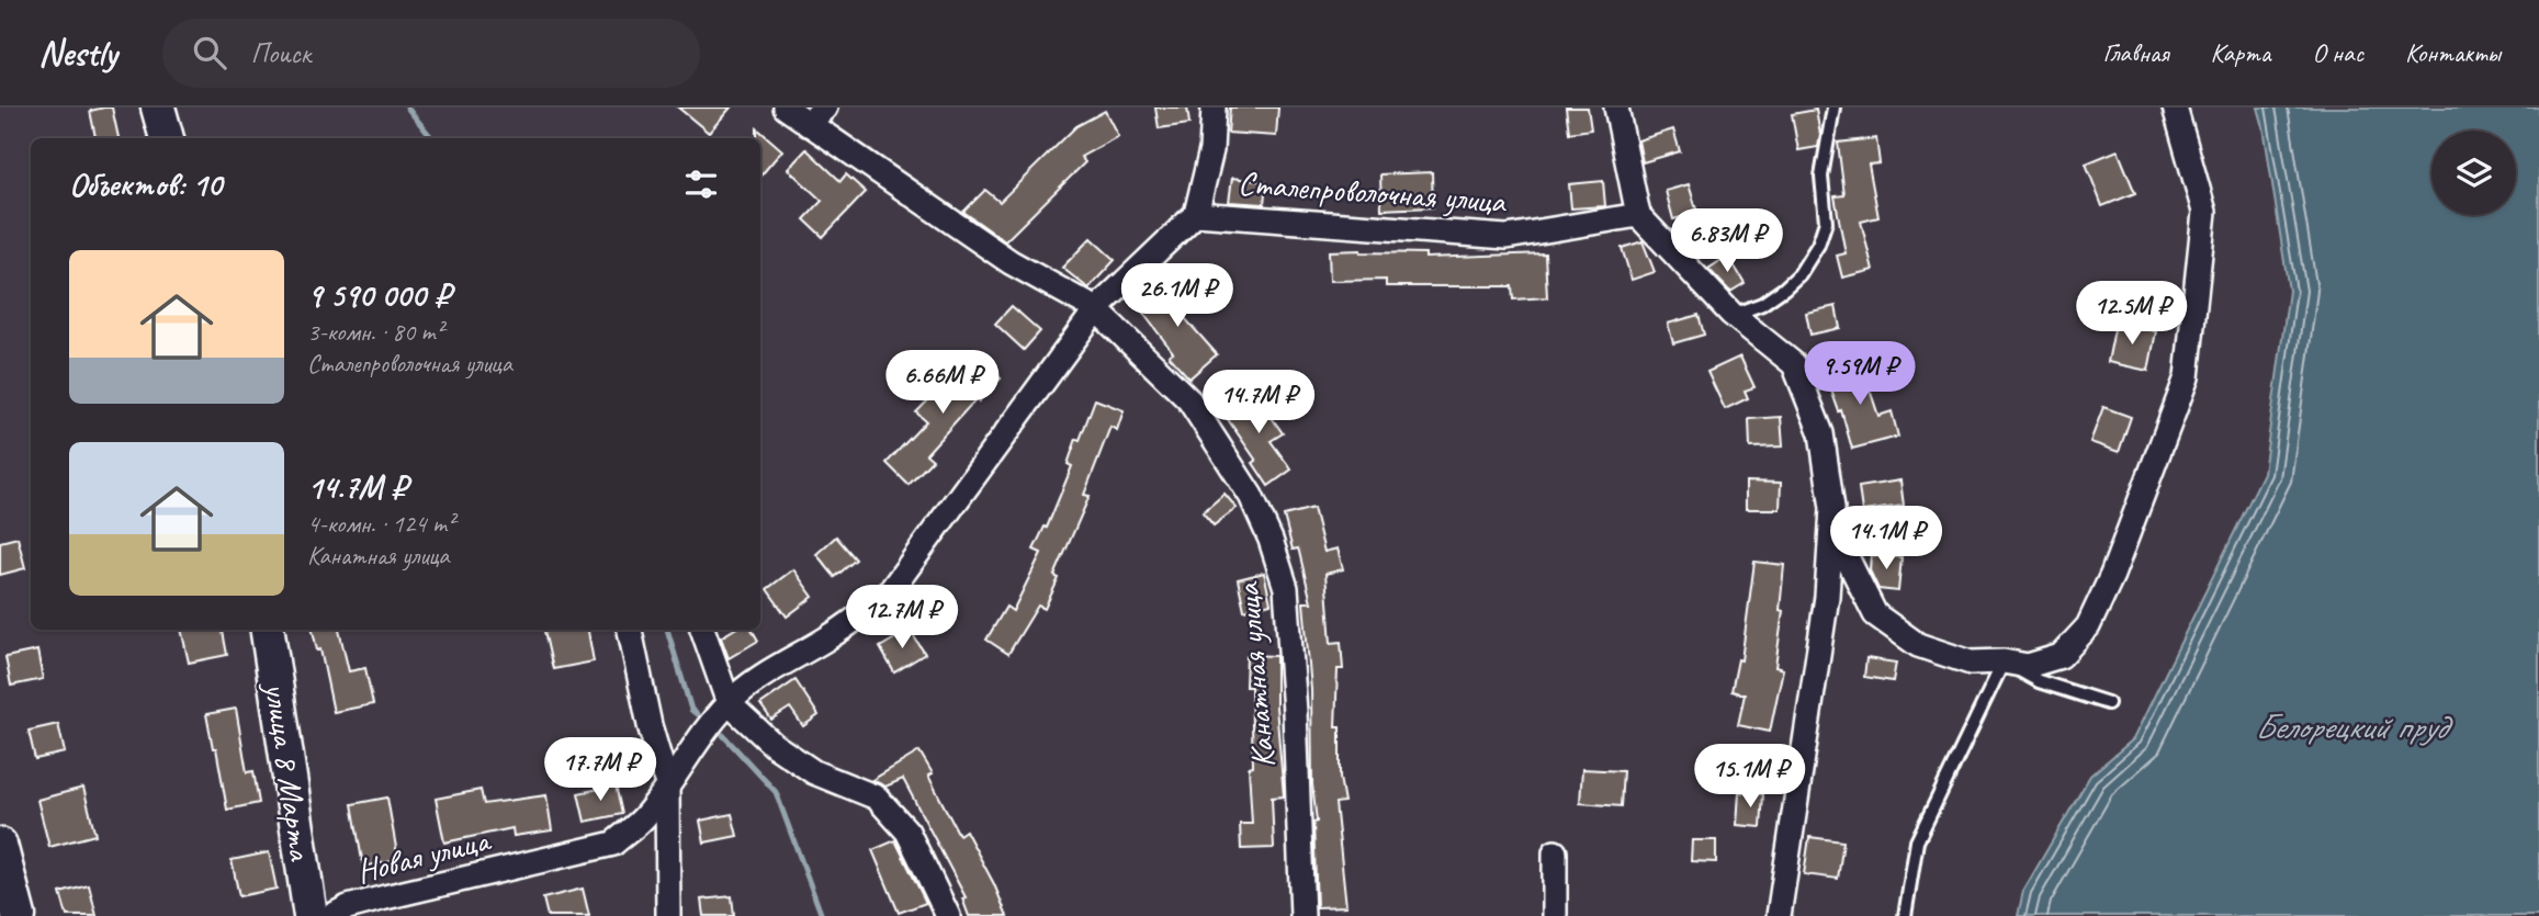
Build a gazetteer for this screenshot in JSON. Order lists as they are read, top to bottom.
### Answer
{
  "streets": {
    "street": [
      "Сталепроволочная улица",
      "Канатная улица",
      "улица 8 Марта",
      "Новая улица"
    ]
  },
  "crossings": [
    ["Сталепроволочная улица", "Новая улица"],
    ["Канатная улица", "Новая улица"]
  ],
  "water": ["Белорецкий пруд"],
  "page": {
    "header": "Nestly",
    "search": "Поиск",
    "nav": [
      "Главная",
      "Карта",
      "О нас",
      "Контакты"
    ],
    "heading": "Объектов: 10",
    "price": [
      "6.83M ₽",
      "26.1M ₽",
      "12.5M ₽",
      "9.59M ₽",
      "6.66M ₽",
      "14.7M ₽",
      "14.1M ₽",
      "12.7M ₽",
      "17.7M ₽",
      "15.1M ₽"
    ],
    "list": [
      {
        "name": "9 590 000 ₽",
        "note": "3-комн. · 80 m² · Сталепроволочная улица"
      },
      {
        "name": "14.7M ₽",
        "note": "4-комн. · 124 m² · Канатная улица"
      }
    ]
  }
}
